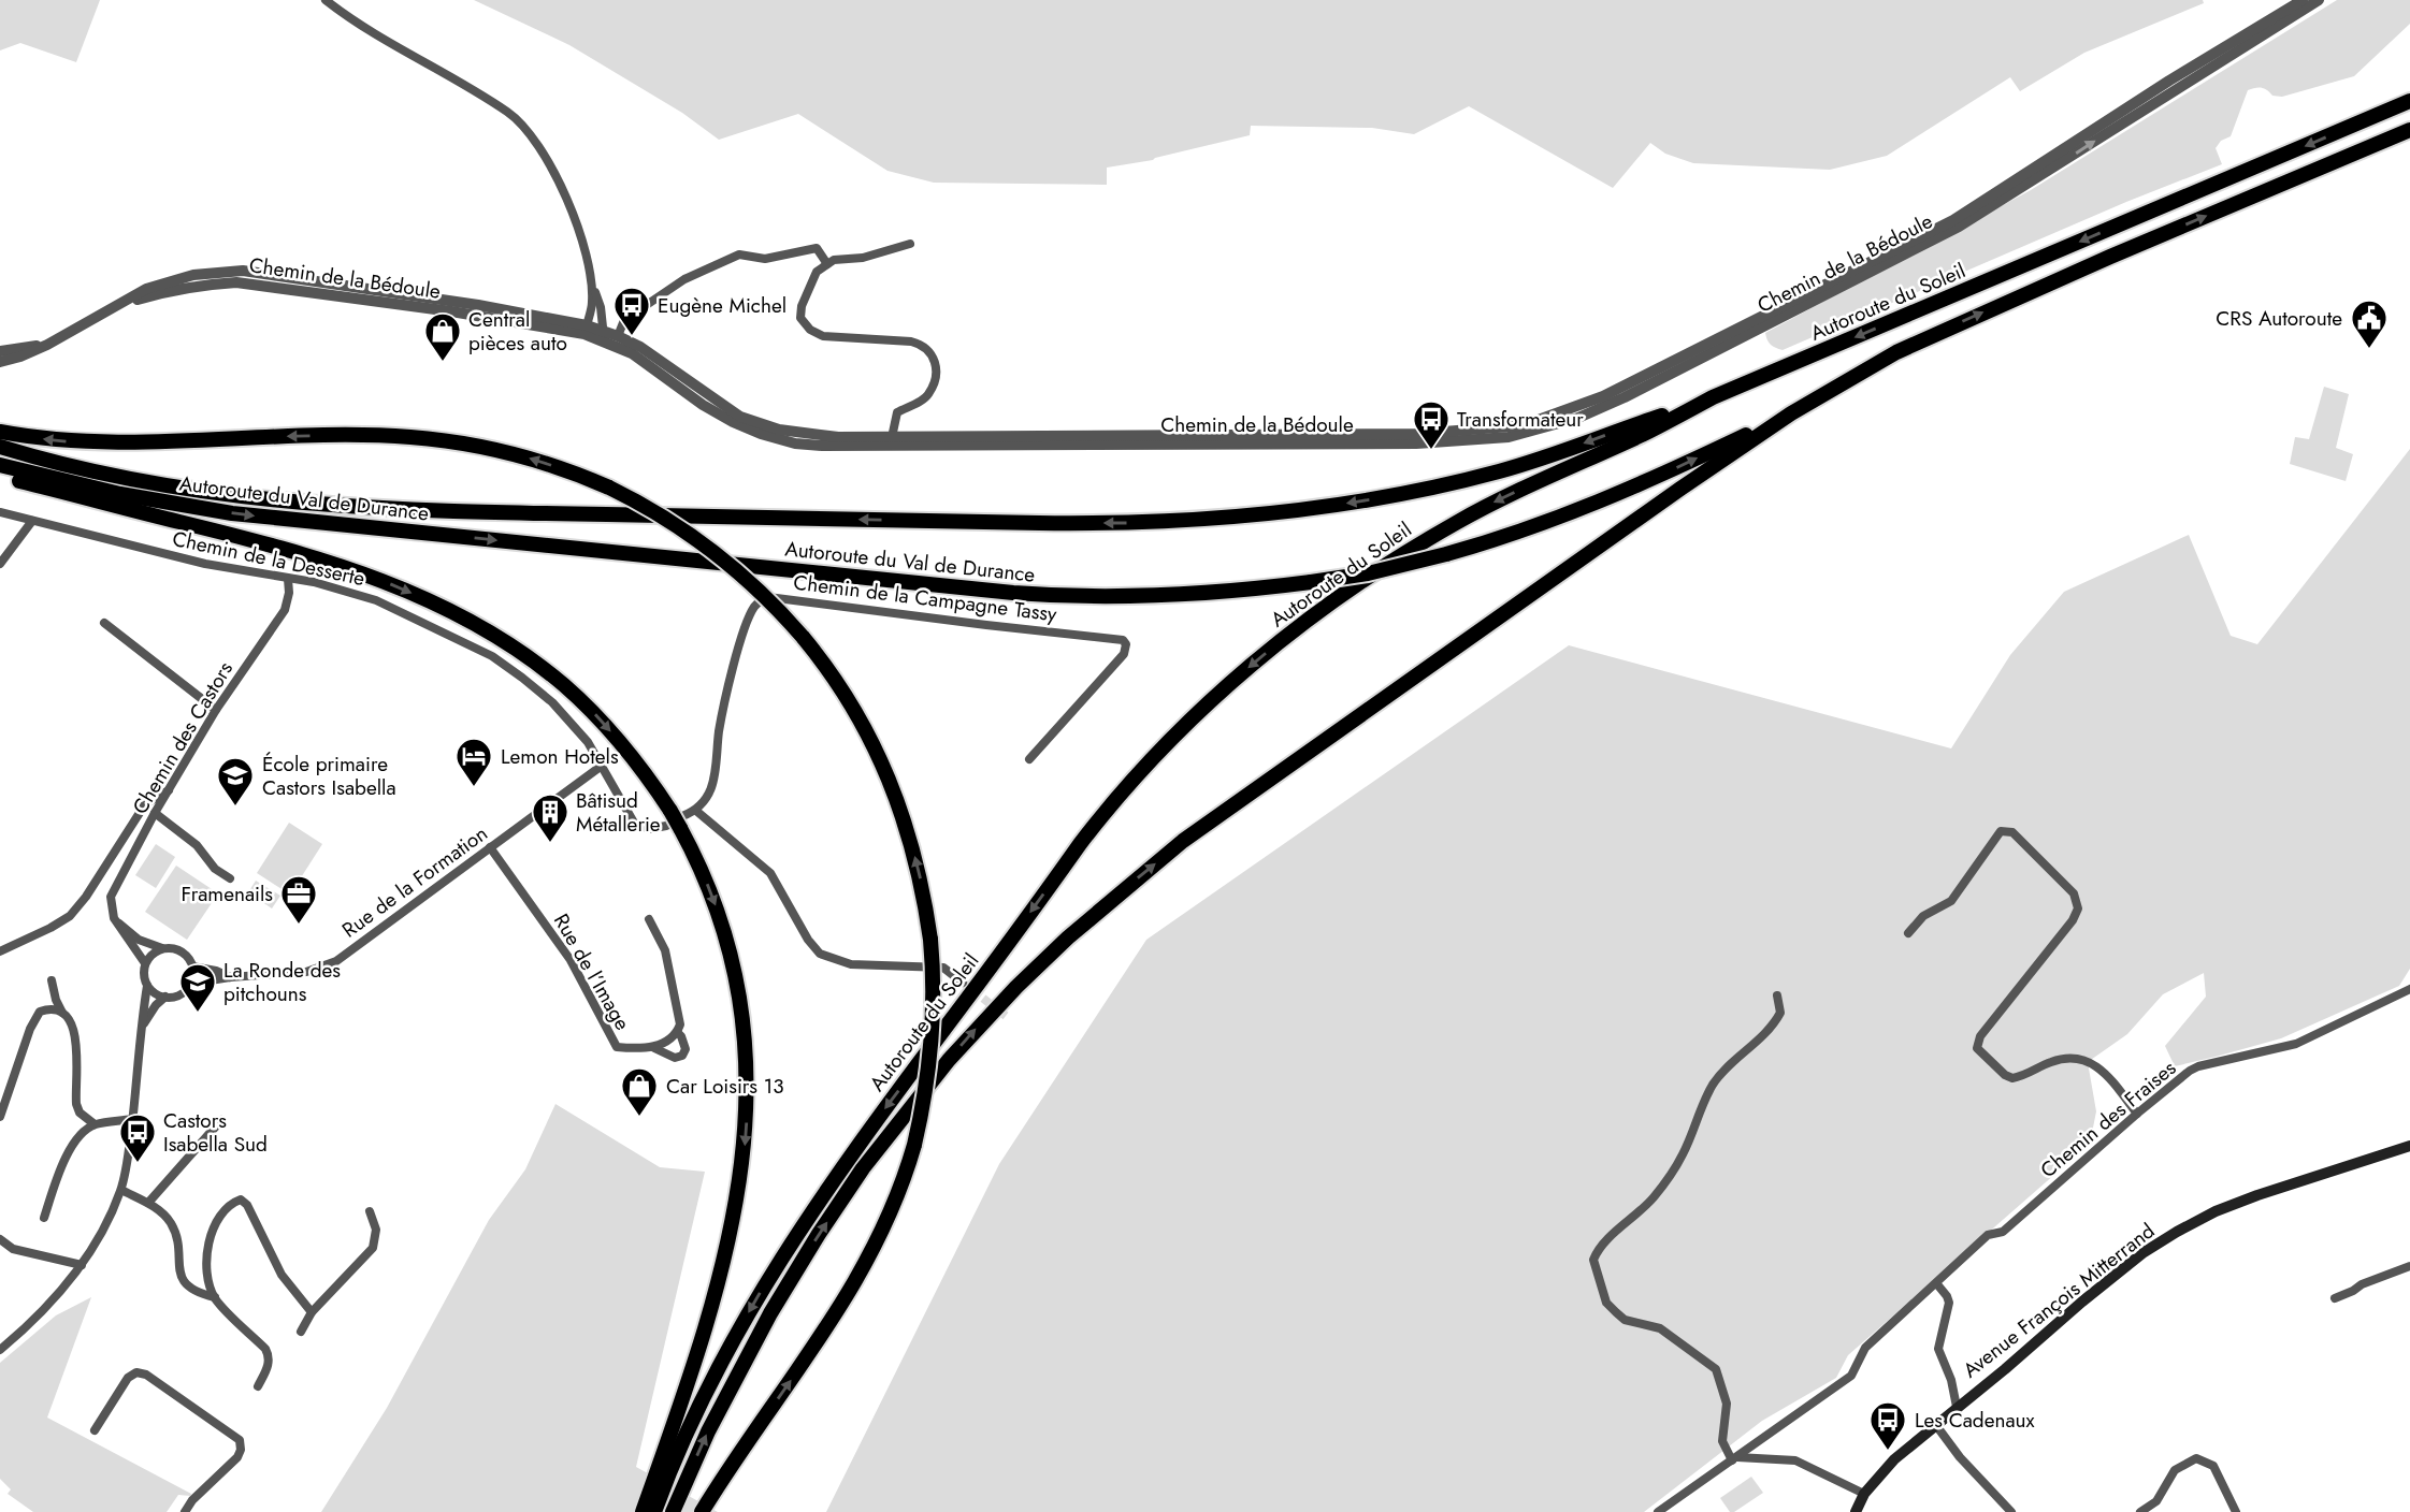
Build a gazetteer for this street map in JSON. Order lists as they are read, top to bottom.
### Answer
{
  "streets": {
    "highway": ["Autoroute du Soleil", "Autoroute du Val de Durance"],
    "main road": ["Avenue François Mitterrand"],
    "street": [
      "Chemin de la Bédoule",
      "Chemin de la Desserte",
      "Chemin de la Campagne Tassy",
      "Chemin des Castors",
      "Rue de la Formation",
      "Rue de l’Image",
      "Chemin des Fraises"
    ]
  },
  "crossings": [
    ["Autoroute du Soleil", "Autoroute du Val de Durance"],
    ["Chemin de la Desserte", "Chemin des Castors"],
    ["Chemin de la Desserte", "Rue de la Formation"],
    ["Rue de la Formation", "Rue de l’Image"]
  ],
  "places": {
    "bus stop": [
      "Eugène Michel",
      "Transformateur",
      "Castors Isabella Sud",
      "Les Cadenaux"
    ],
    "public building": ["CRS Autoroute"],
    "shop": ["Central pièces auto", "Car Loisirs 13"],
    "hotel": ["Lemon Hotels"],
    "school or university": ["École primaire Castors Isabella", "La Ronde des pitchouns"],
    "building": ["Bâtisud Métallerie"],
    "office": ["Framenails"]
  }
}
